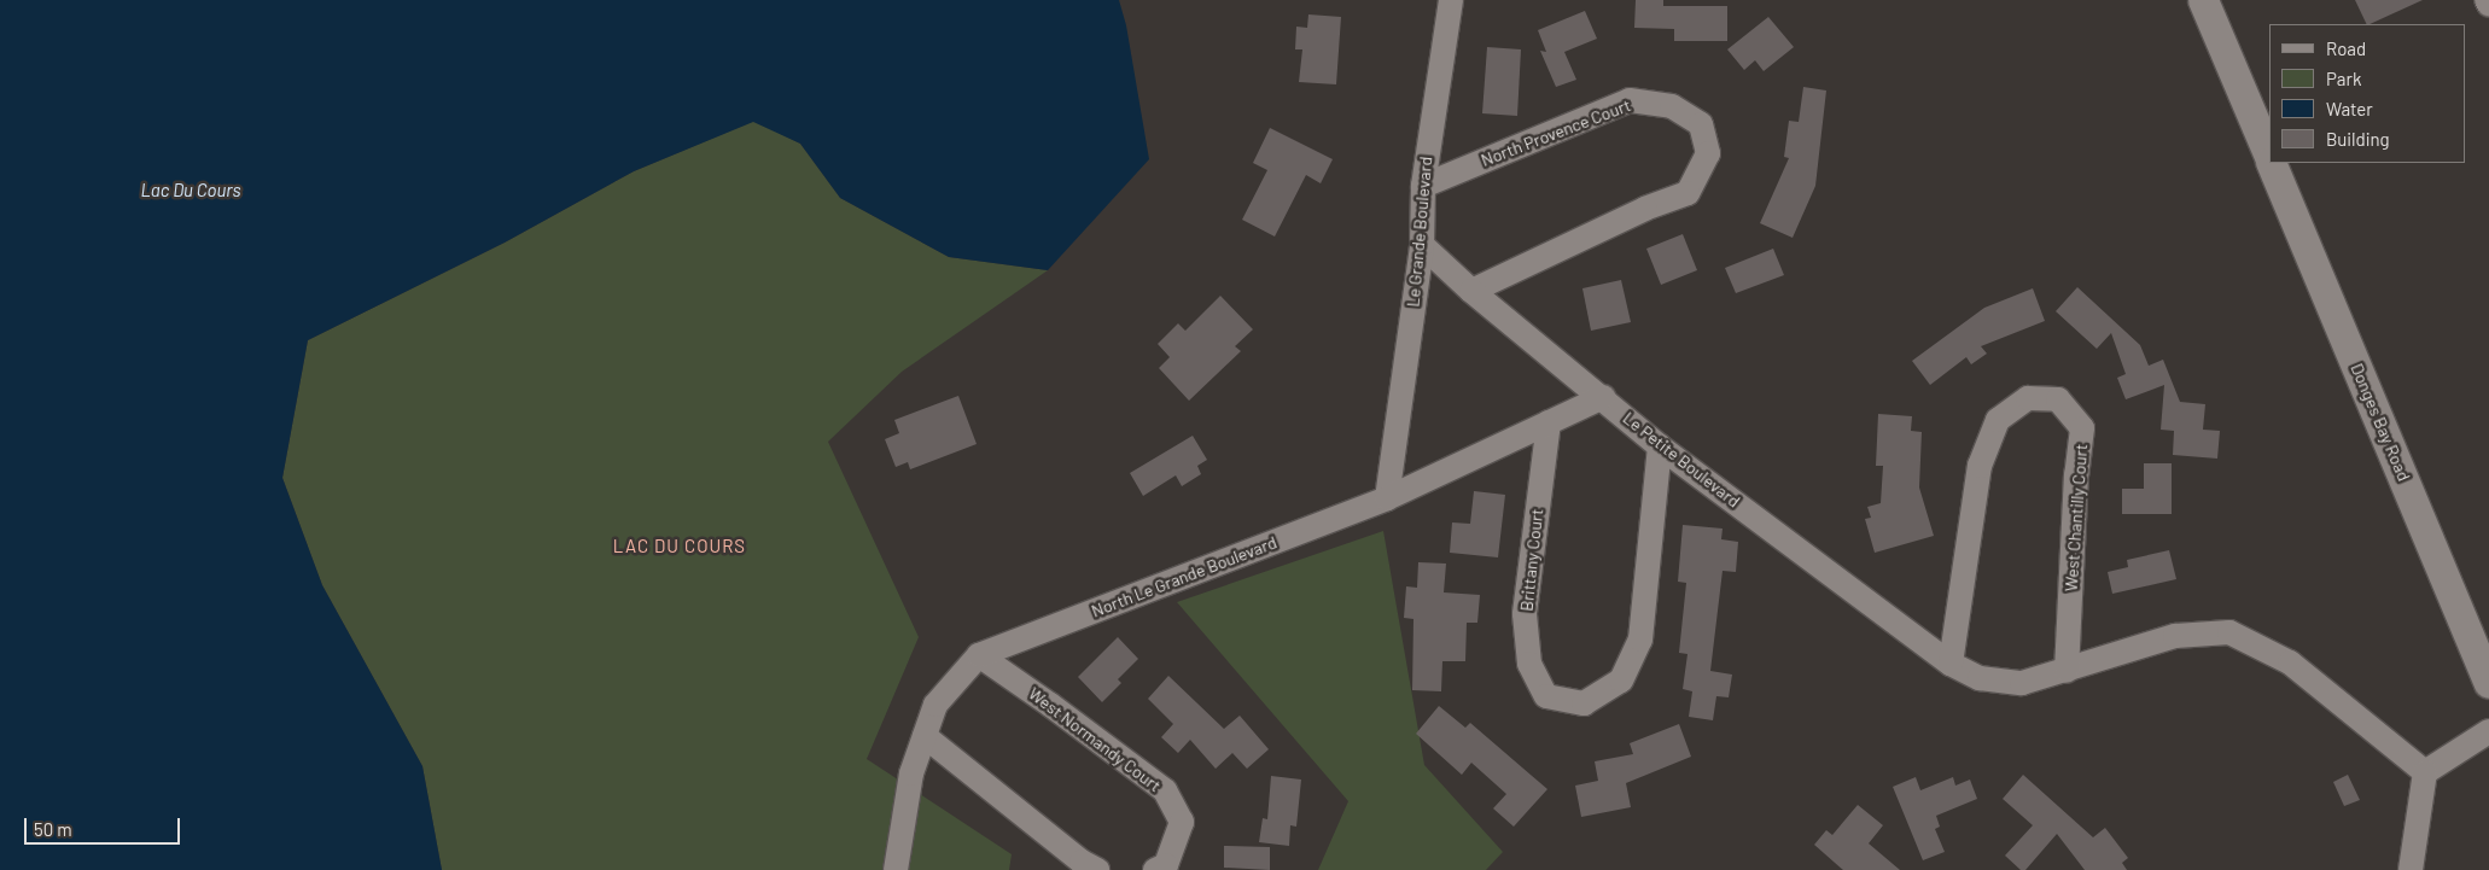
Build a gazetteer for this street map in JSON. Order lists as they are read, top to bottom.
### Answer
{
  "streets": {
    "street": [
      "North Provence Court",
      "Le Grande Boulevard",
      "Donges Bay Road",
      "Le Petite Boulevard",
      "West Chantilly Court",
      "Brittany Court",
      "North Le Grande Boulevard",
      "West Normandy Court"
    ]
  },
  "crossings": [
    ["North Provence Court", "Le Grande Boulevard"],
    ["North Provence Court", "Le Petite Boulevard"],
    ["Le Grande Boulevard", "Le Petite Boulevard"],
    ["Le Grande Boulevard", "North Le Grande Boulevard"],
    ["Le Petite Boulevard", "West Chantilly Court"],
    ["Le Petite Boulevard", "Brittany Court"],
    ["Le Petite Boulevard", "North Le Grande Boulevard"],
    ["Brittany Court", "North Le Grande Boulevard"],
    ["North Le Grande Boulevard", "West Normandy Court"]
  ],
  "districts": ["LAC DU COURS"],
  "water": ["Lac Du Cours"],
  "legend": [
    "Road",
    "Park",
    "Water",
    "Building"
  ],
  "scale_bar": "50 m"
}
